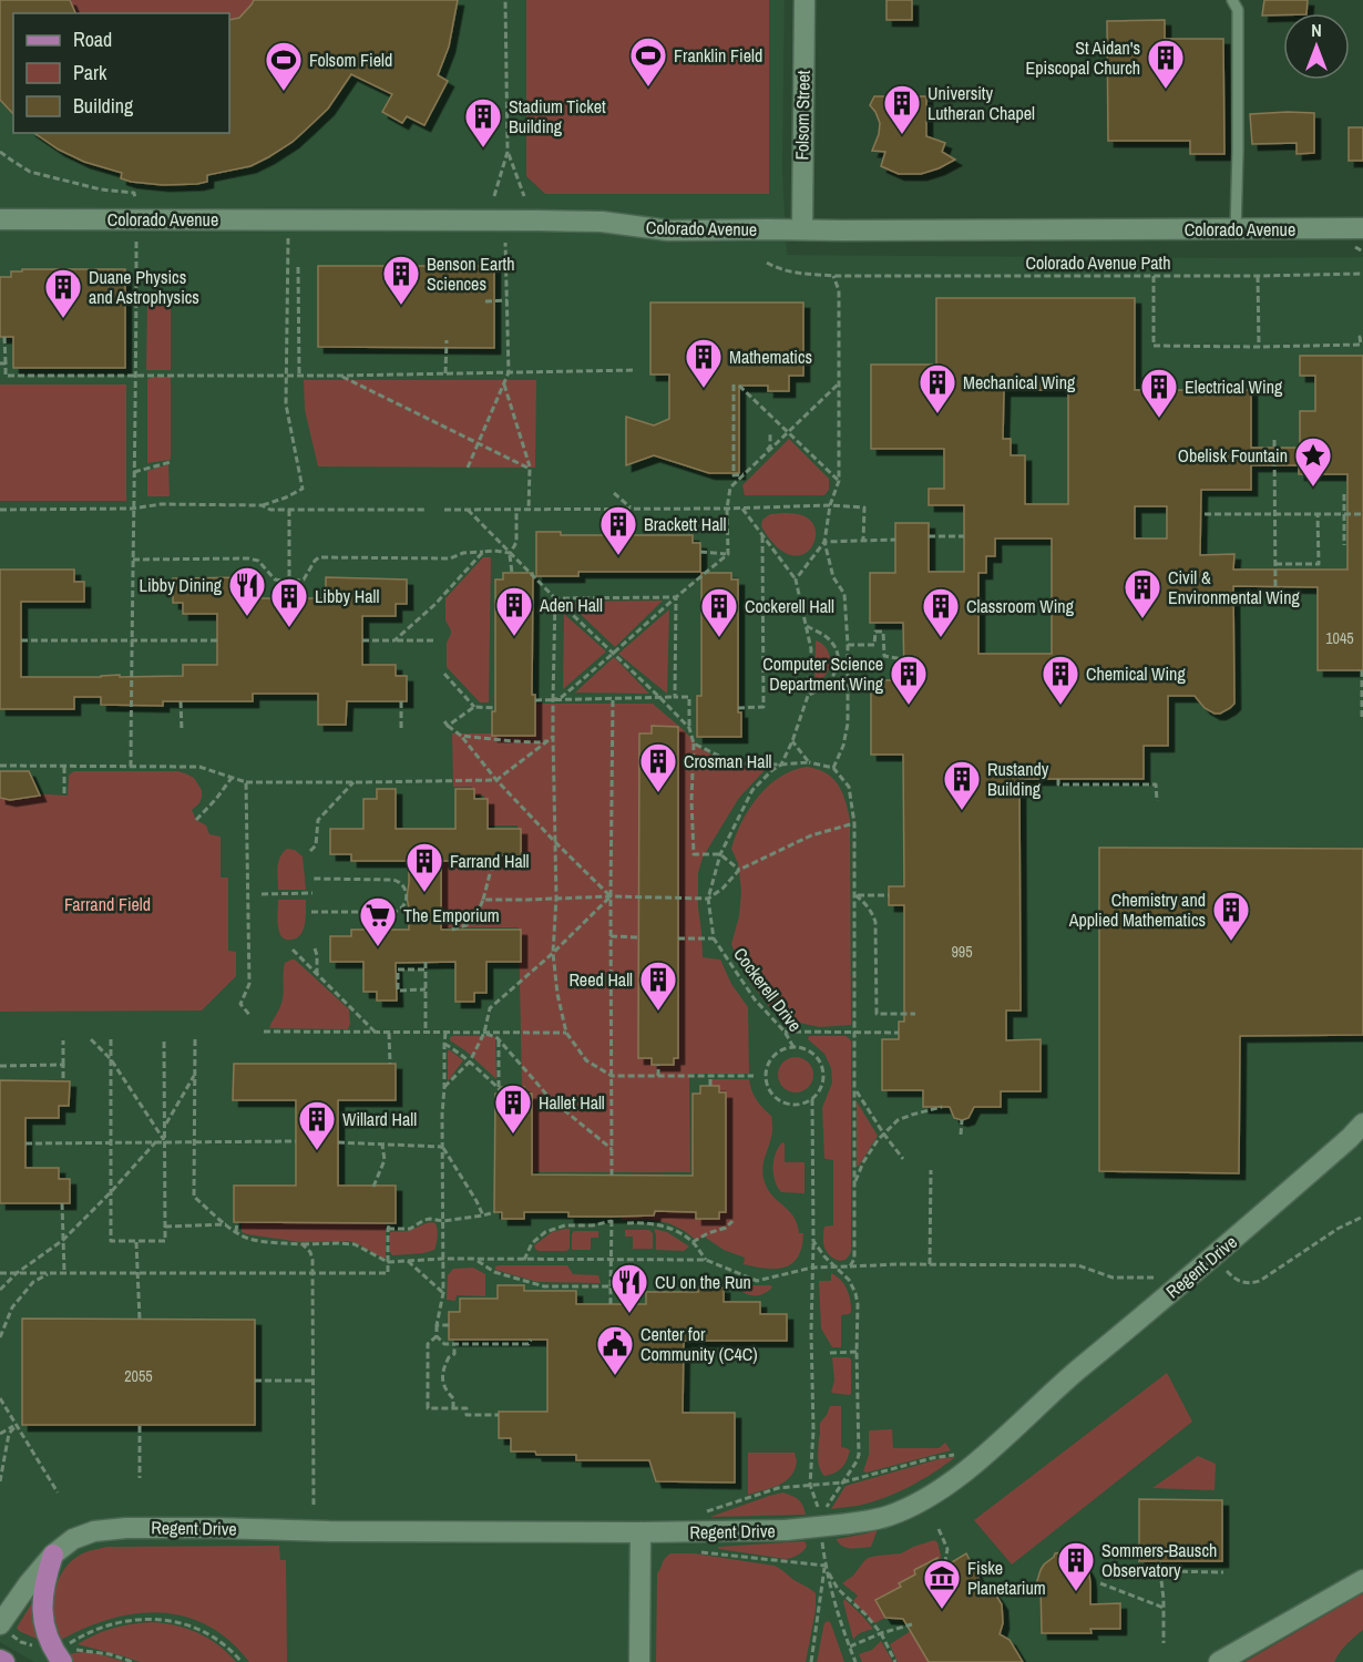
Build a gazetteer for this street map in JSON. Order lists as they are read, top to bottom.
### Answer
{
  "streets": {
    "street": ["Folsom Street", "Colorado Avenue", "Regent Drive"],
    "path": ["Colorado Avenue Path", "Cockerell Drive"]
  },
  "crossings": [
    ["Folsom Street", "Colorado Avenue"]
  ],
  "parks": ["Farrand Field"],
  "places": {
    "sports": ["Franklin Field", "Folsom Field"],
    "building": [
      "St Aidan's Episcopal Church",
      "University Lutheran Chapel",
      "Stadium Ticket Building",
      "Benson Earth Sciences",
      "Duane Physics and Astrophysics",
      "Mathematics",
      "Mechanical Wing",
      "Electrical Wing",
      "Brackett Hall",
      "Civil & Environmental Wing",
      "Libby Hall",
      "Aden Hall",
      "Cockerell Hall",
      "Classroom Wing",
      "Computer Science Department Wing",
      "Chemical Wing",
      "Crosman Hall",
      "Rustandy Building",
      "Farrand Hall",
      "Chemistry and Applied Mathematics",
      "Reed Hall",
      "Hallet Hall",
      "Willard Hall",
      "Sommers-Bausch Observatory"
    ],
    "place": ["Obelisk Fountain"],
    "restaurant": ["Libby Dining", "CU on the Run"],
    "supermarket": ["The Emporium"],
    "public building": ["Center for Community (C4C)"],
    "museum": ["Fiske Planetarium"]
  },
  "house_numbers": ["1045", "995", "2055"],
  "legend": ["Road", "Park", "Building"],
  "north": "top"
}
